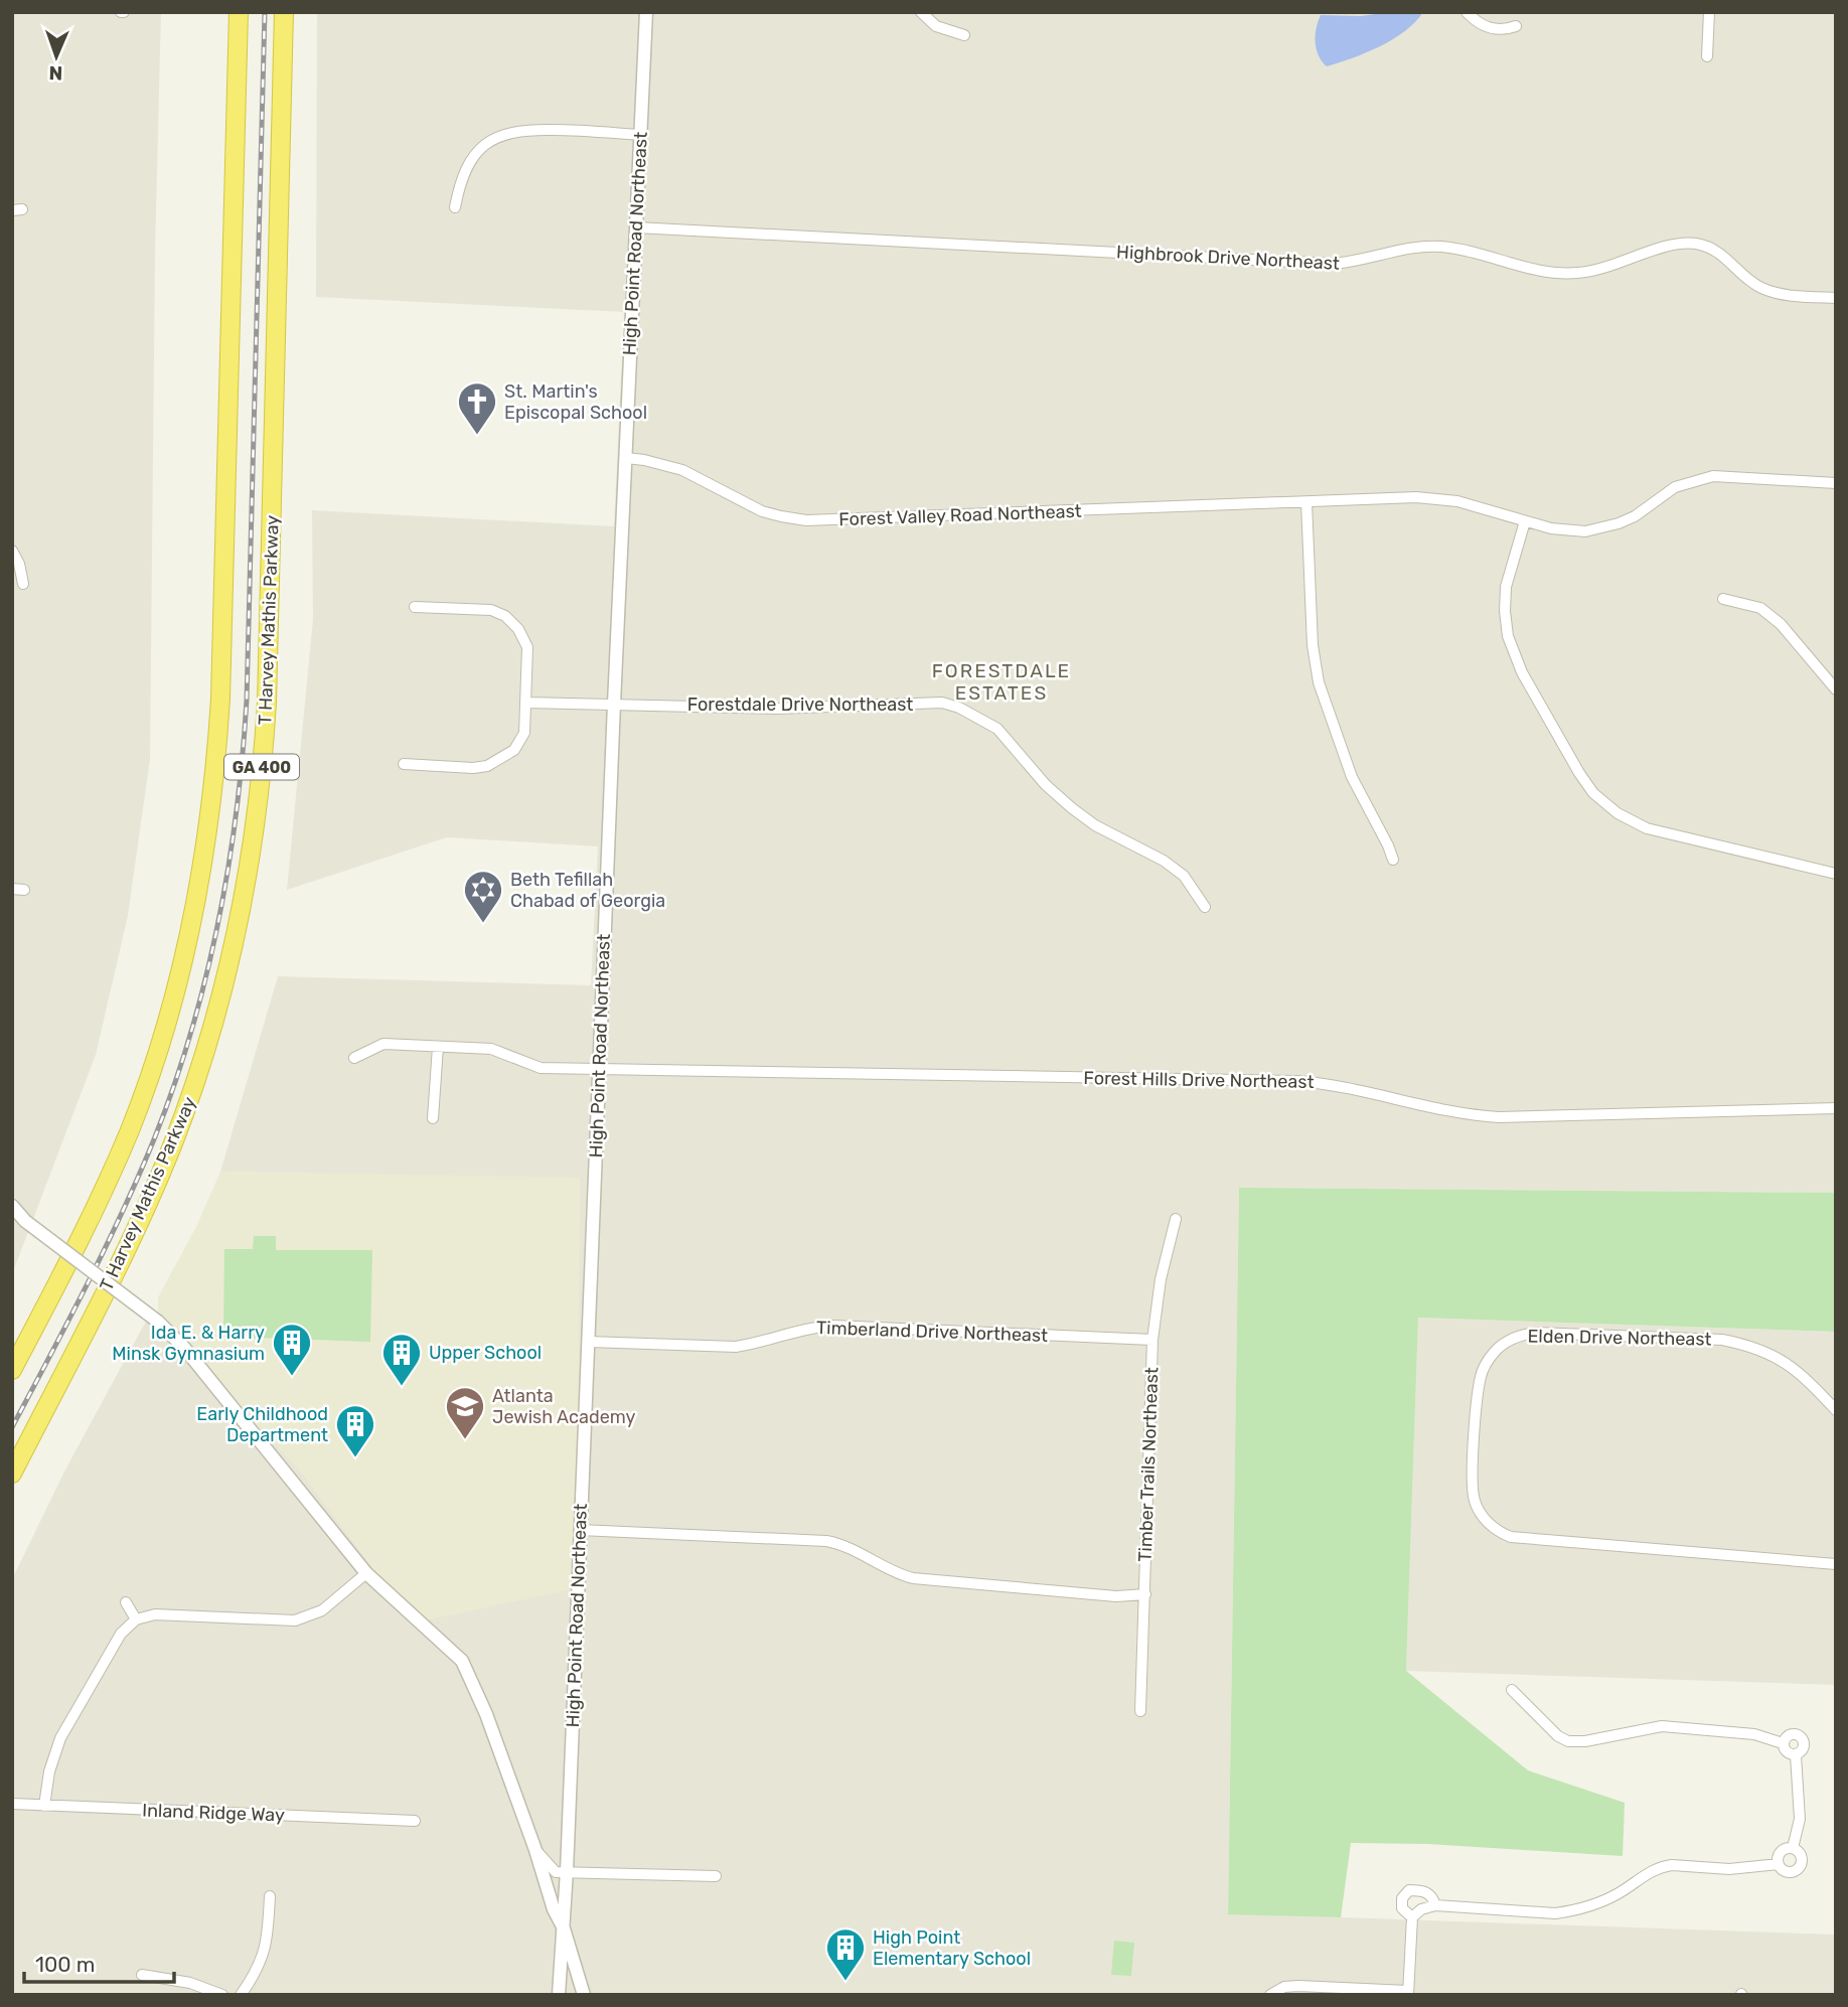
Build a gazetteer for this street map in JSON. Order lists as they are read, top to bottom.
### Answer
{
  "streets": {
    "highway": ["T Harvey Mathis Parkway", "GA 400"],
    "street": [
      "High Point Road Northeast",
      "Highbrook Drive Northeast",
      "Forest Valley Road Northeast",
      "Forestdale Drive Northeast",
      "Forest Hills Drive Northeast",
      "Timberland Drive Northeast",
      "Elden Drive Northeast",
      "Timber Trails Northeast",
      "Inland Ridge Way"
    ]
  },
  "crossings": [
    ["High Point Road Northeast", "Highbrook Drive Northeast"],
    ["High Point Road Northeast", "Forest Valley Road Northeast"],
    ["High Point Road Northeast", "Forestdale Drive Northeast"],
    ["High Point Road Northeast", "Forest Hills Drive Northeast"],
    ["High Point Road Northeast", "Timberland Drive Northeast"],
    ["Timberland Drive Northeast", "Timber Trails Northeast"]
  ],
  "districts": ["FORESTDALE ESTATES"],
  "places": {
    "church": ["St. Martin's Episcopal School"],
    "synagogue": ["Beth Tefillah Chabad of Georgia"],
    "building": [
      "Ida E. & Harry Minsk Gymnasium",
      "Upper School",
      "Early Childhood Department",
      "High Point Elementary School"
    ],
    "school or university": ["Atlanta Jewish Academy"]
  },
  "scale_bar": "100 m",
  "north": "bottom"
}
